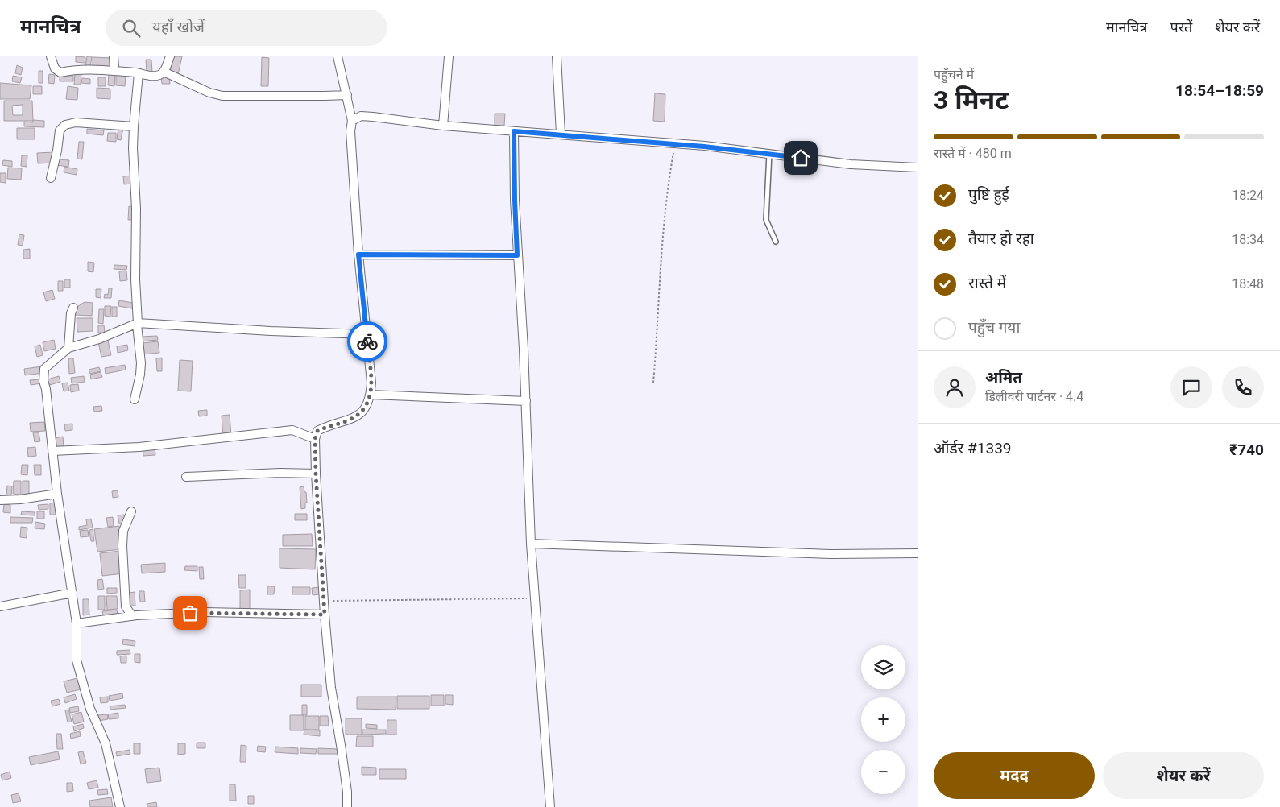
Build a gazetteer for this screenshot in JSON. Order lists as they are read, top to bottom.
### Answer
{
  "page": {
    "header": "मानचित्र",
    "search": "यहाँ खोजें",
    "nav": ["मानचित्र", "परतें", "शेयर करें"],
    "heading": ["3 मिनट", "पहुँचने में", "18:54–18:59"],
    "panel": [
      "अमित",
      "डिलीवरी पार्टनर · 4.4",
      "ऑर्डर #1339",
      "₹740"
    ],
    "bar": "रास्ते में · 480 m",
    "list": [
      ["पुष्टि हुई", "18:24"],
      ["तैयार हो रहा", "18:34"],
      ["रास्ते में", "18:48"],
      "पहुँच गया"
    ],
    "map_buttons": ["+", "−"],
    "buttons": ["मदद", "शेयर करें"]
  }
}
